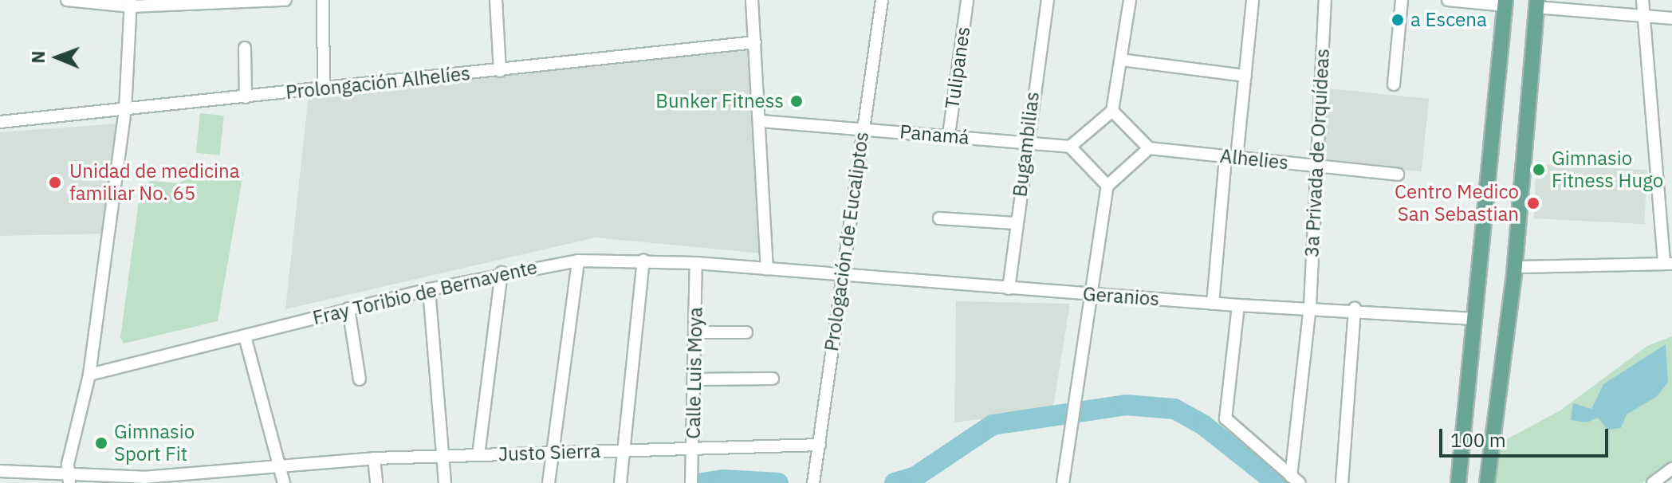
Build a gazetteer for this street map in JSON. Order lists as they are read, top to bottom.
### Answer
{
  "streets": {
    "street": [
      "Tulipanes",
      "Prolongación Alhelíes",
      "Panamá",
      "Bugambilias",
      "3a Privada de Orquídeas",
      "Alhelies",
      "Prologación de Eucaliptos",
      "Fray Toribio de Bernavente",
      "Geranios",
      "Calle Luis Moya",
      "Justo Sierra"
    ]
  },
  "crossings": [
    ["Tulipanes", "Panamá"],
    ["Panamá", "Bugambilias"],
    ["Panamá", "Prologación de Eucaliptos"],
    ["Bugambilias", "Geranios"],
    ["3a Privada de Orquídeas", "Alhelies"],
    ["3a Privada de Orquídeas", "Geranios"],
    ["Prologación de Eucaliptos", "Geranios"],
    ["Prologación de Eucaliptos", "Justo Sierra"],
    ["Fray Toribio de Bernavente", "Geranios"],
    ["Fray Toribio de Bernavente", "Calle Luis Moya"],
    ["Calle Luis Moya", "Justo Sierra"]
  ],
  "places": [
    "a Escena",
    "Bunker Fitness",
    "Gimnasio Fitness Hugo",
    "Unidad de medicina familiar No. 65",
    "Centro Medico San Sebastian",
    "Gimnasio Sport Fit"
  ],
  "scale_bar": "100 m",
  "north": "left"
}
